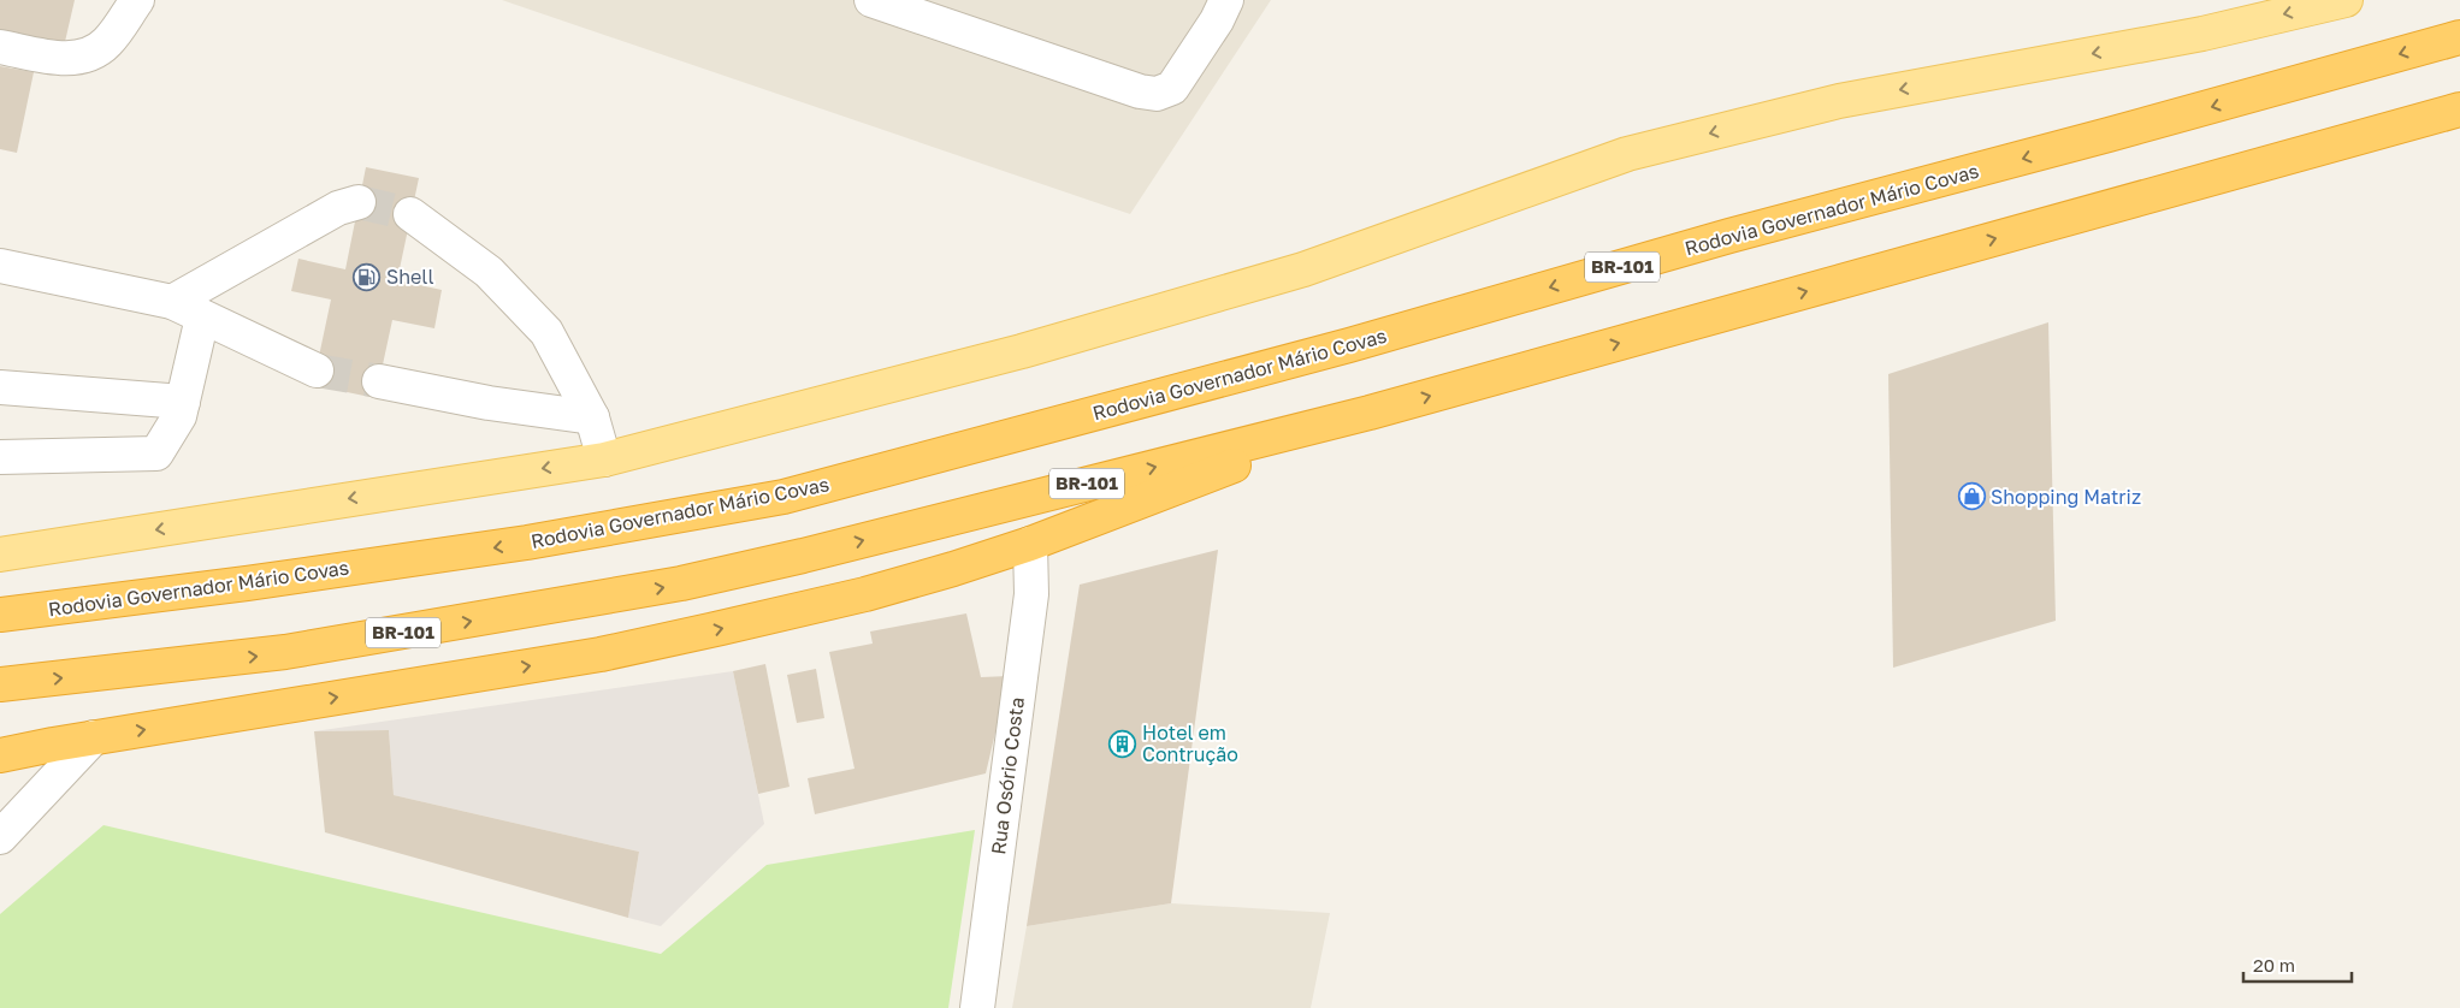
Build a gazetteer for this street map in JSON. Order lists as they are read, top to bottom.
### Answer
{
  "streets": {
    "highway": ["Rodovia Governador Mário Covas", "BR-101"],
    "street": ["Rua Osório Costa"]
  },
  "places": {
    "fuel station": ["Shell"],
    "shop": ["Shopping Matriz"],
    "building": ["Hotel em Contrução"]
  },
  "scale_bar": "20 m"
}
